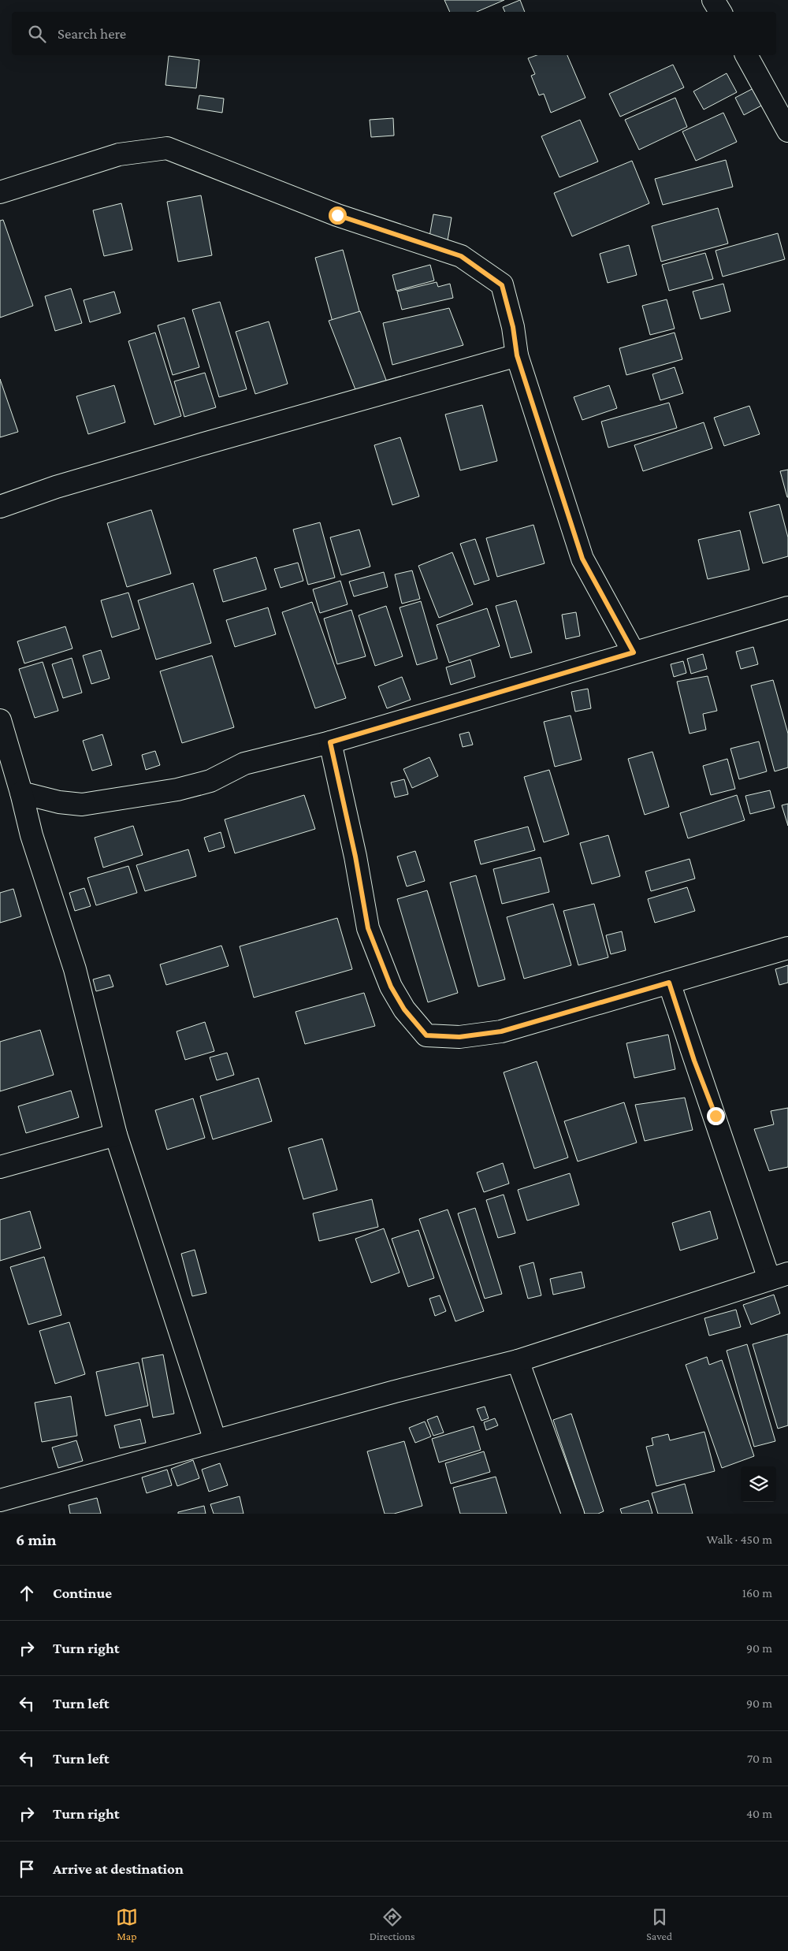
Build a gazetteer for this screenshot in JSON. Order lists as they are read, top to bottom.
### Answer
{
  "page": {
    "search": "Search here",
    "heading": ["6 min", "Walk · 450 m"],
    "list": [
      ["Continue", "160 m"],
      ["Turn right", "90 m"],
      ["Turn left", "90 m"],
      ["Turn left", "70 m"],
      ["Turn right", "40 m"],
      "Arrive at destination"
    ],
    "nav": ["Map", "Directions", "Saved"]
  }
}
